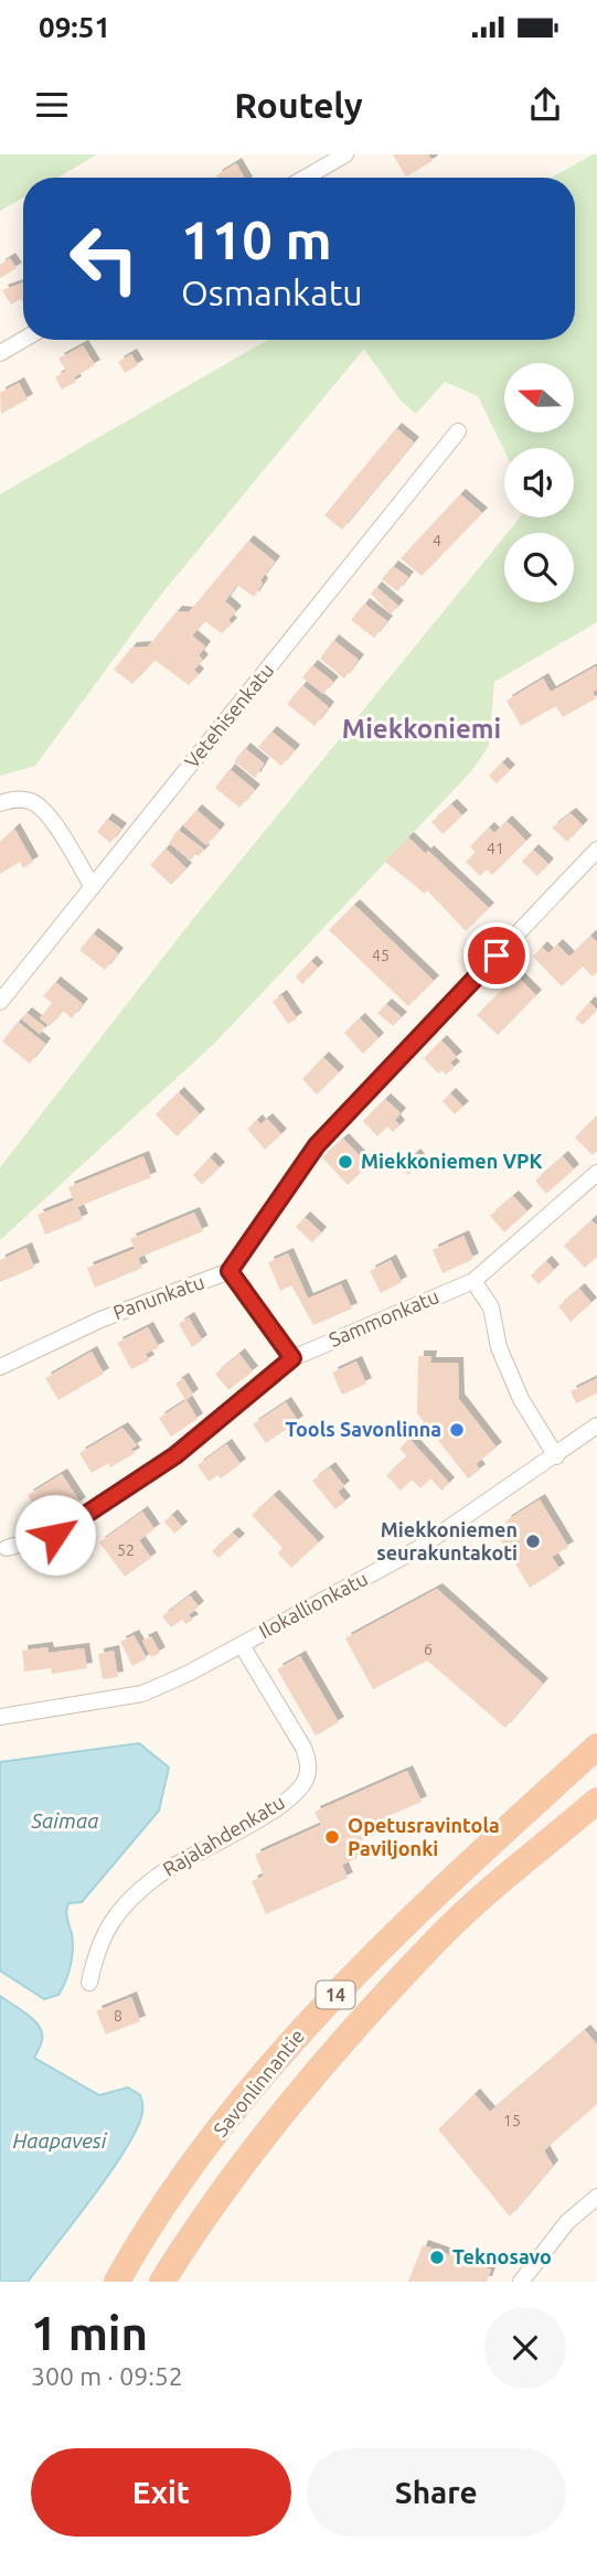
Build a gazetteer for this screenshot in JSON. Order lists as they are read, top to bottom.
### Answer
{
  "streets": {
    "highway": ["14", "Savonlinnantie"],
    "street": [
      "Vetehisenkatu",
      "Panunkatu",
      "Sammonkatu",
      "Ilokallionkatu",
      "Rajalahdenkatu"
    ]
  },
  "crossings": [
    ["Ilokallionkatu", "Rajalahdenkatu"]
  ],
  "districts": ["Miekkoniemi"],
  "water": ["Saimaa", "Haapavesi"],
  "places": [
    "Miekkoniemen VPK",
    "Tools Savonlinna",
    "Miekkoniemen seurakuntakoti",
    "Opetusravintola Paviljonki",
    "Teknosavo"
  ],
  "house_numbers": [
    "4",
    "41",
    "45",
    "52",
    "6",
    "8",
    "15"
  ],
  "north": "left",
  "page": {
    "status": "09:51",
    "header": "Routely",
    "turn": ["110 m", "Osmankatu"],
    "heading": ["1 min", "300 m · 09:52"],
    "buttons": ["Exit", "Share"]
  }
}
